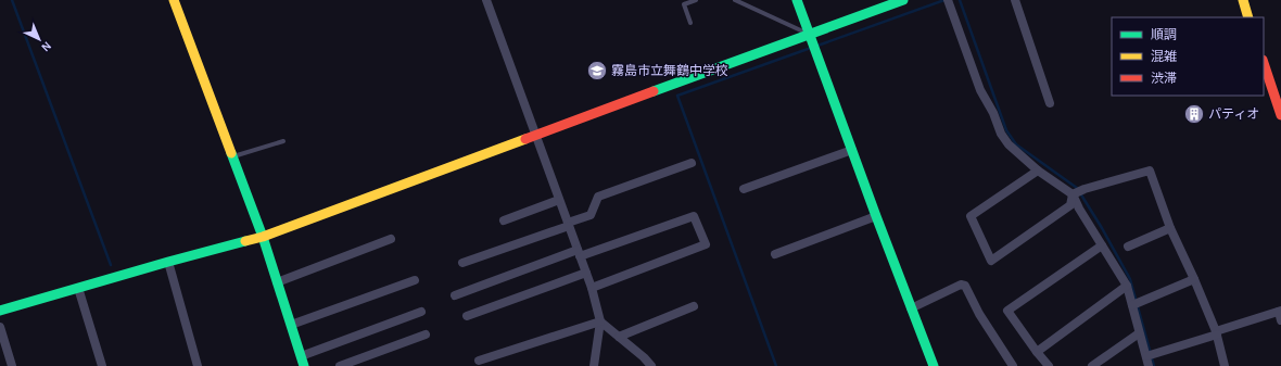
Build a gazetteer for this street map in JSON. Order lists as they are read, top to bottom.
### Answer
{
  "places": {
    "school or university": ["霧島市立舞鶴中学校"],
    "building": ["パティオ"]
  },
  "legend": ["順調", "混雑", "渋滞"],
  "north": "bottom right"
}
